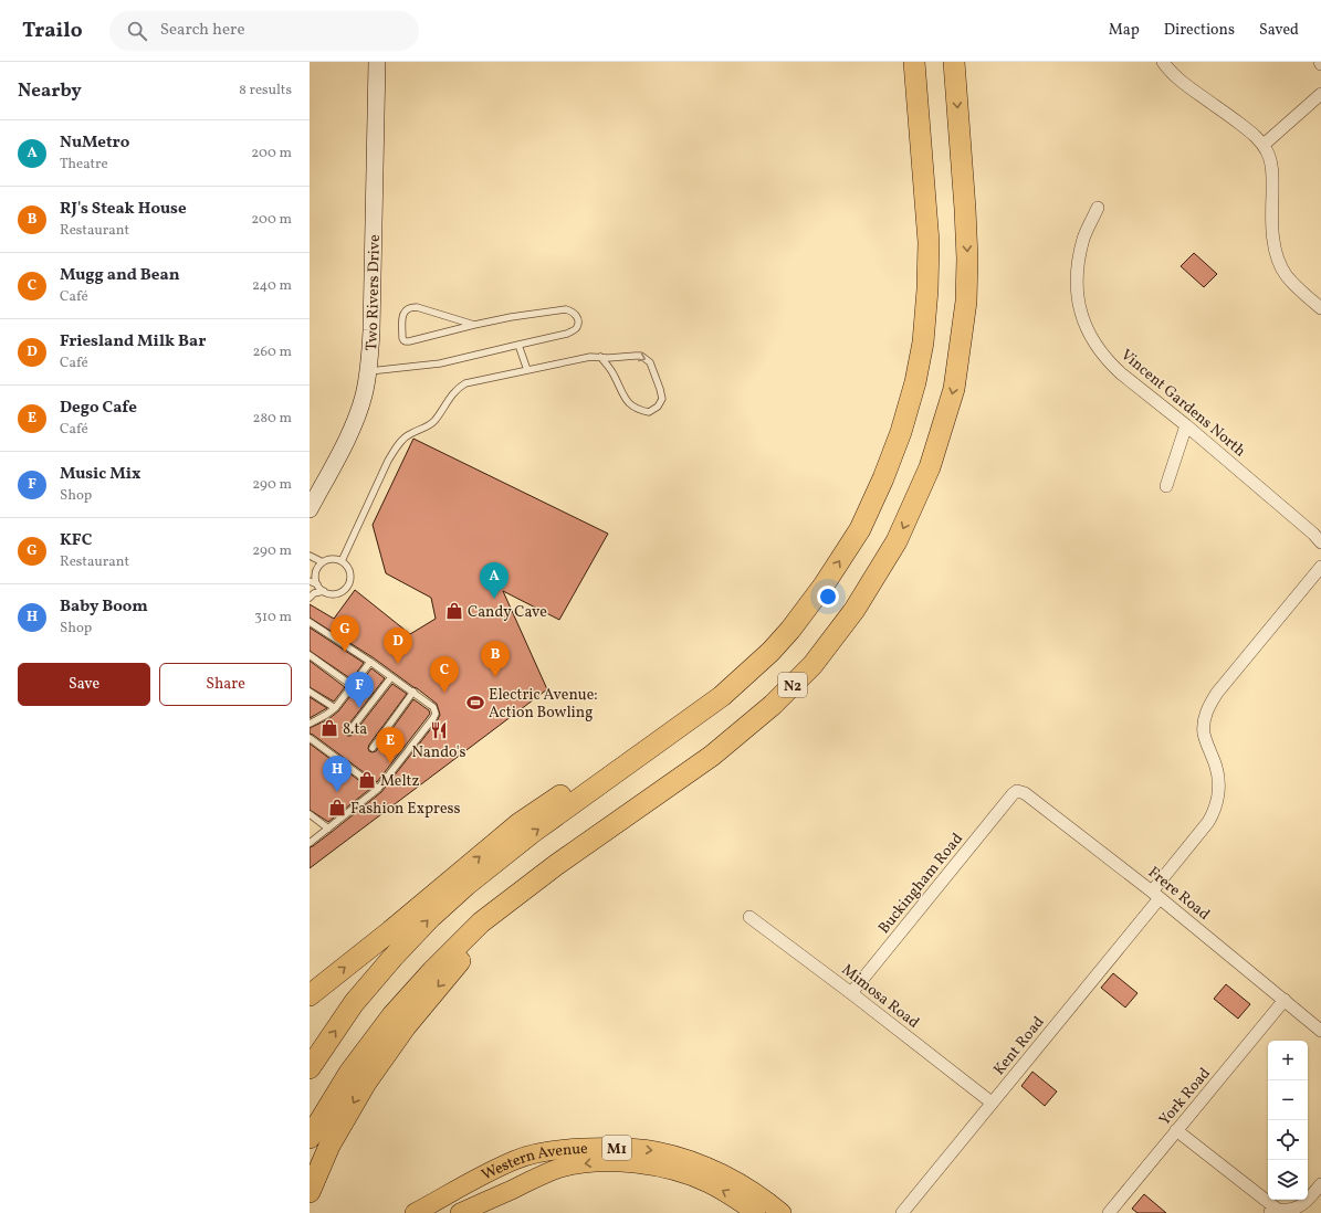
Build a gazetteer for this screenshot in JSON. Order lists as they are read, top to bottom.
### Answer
{
  "streets": {
    "highway": ["N2"],
    "main road": ["Two Rivers Drive", "M1", "Western Avenue"],
    "street": [
      "Vincent Gardens North",
      "Buckingham Road",
      "Frere Road",
      "Mimosa Road",
      "Kent Road",
      "York Road"
    ]
  },
  "crossings": [
    ["Buckingham Road", "Frere Road"],
    ["Buckingham Road", "Mimosa Road"],
    ["Frere Road", "Kent Road"],
    ["Frere Road", "York Road"],
    ["Mimosa Road", "Kent Road"]
  ],
  "places": {
    "shop": [
      "Candy Cave",
      "8.ta",
      "Meltz",
      "Fashion Express"
    ],
    "sports": ["Electric Avenue: Action Bowling"],
    "restaurant": ["Nando's"]
  },
  "page": {
    "header": "Trailo",
    "search": "Search here",
    "nav": ["Map", "Directions", "Saved"],
    "heading": ["Nearby", "8 results"],
    "list": [
      {
        "mark": "A",
        "name": "NuMetro",
        "note": "Theatre",
        "value": "200 m"
      },
      {
        "mark": "B",
        "name": "RJ's Steak House",
        "note": "Restaurant",
        "value": "200 m"
      },
      {
        "mark": "C",
        "name": "Mugg and Bean",
        "note": "Café",
        "value": "240 m"
      },
      {
        "mark": "D",
        "name": "Friesland Milk Bar",
        "note": "Café",
        "value": "260 m"
      },
      {
        "mark": "E",
        "name": "Dego Cafe",
        "note": "Café",
        "value": "280 m"
      },
      {
        "mark": "F",
        "name": "Music Mix",
        "note": "Shop",
        "value": "290 m"
      },
      {
        "mark": "G",
        "name": "KFC",
        "note": "Restaurant",
        "value": "290 m"
      },
      {
        "mark": "H",
        "name": "Baby Boom",
        "note": "Shop",
        "value": "310 m"
      }
    ],
    "pins": [
      "A",
      "G",
      "D",
      "B",
      "C",
      "F",
      "E",
      "H"
    ],
    "buttons": ["Save", "Share"],
    "map_buttons": ["+", "−"]
  }
}
